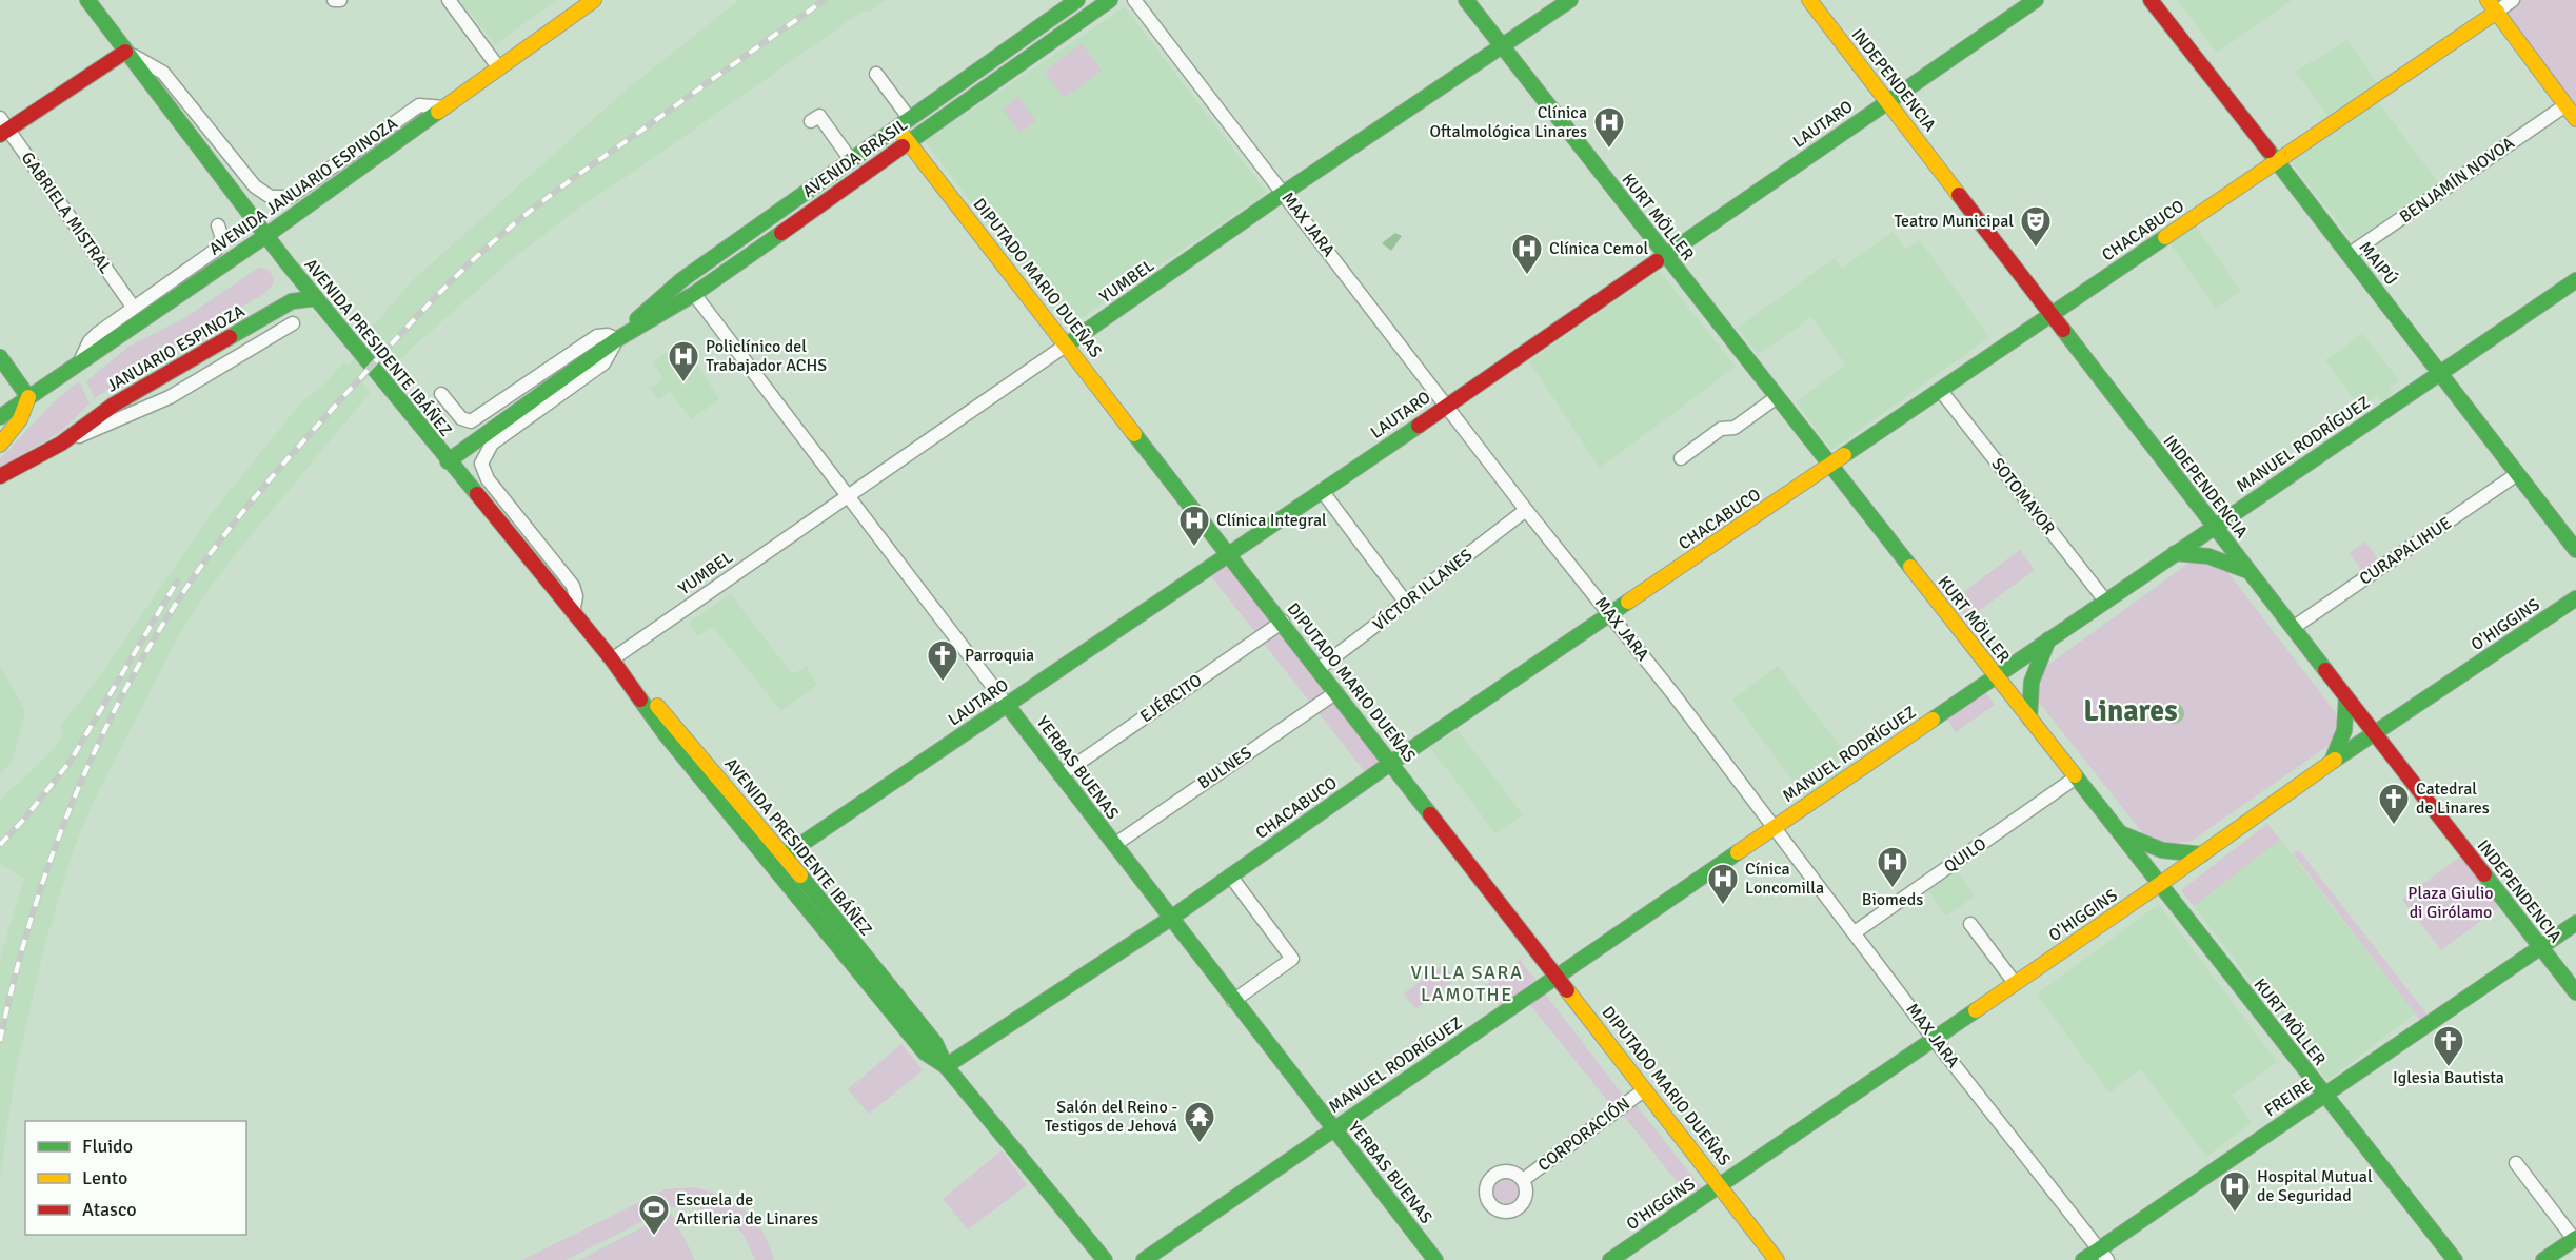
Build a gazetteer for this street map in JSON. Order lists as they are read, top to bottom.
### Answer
{
  "streets": {
    "main road": [
      "INDEPENDENCIA",
      "LAUTARO",
      "AVENIDA BRASIL",
      "AVENIDA JANUARIO ESPINOZA",
      "KURT MÖLLER",
      "CHACABUCO",
      "MAIPÚ",
      "DIPUTADO MARIO DUEÑAS",
      "YUMBEL",
      "AVENIDA PRESIDENTE IBÁÑEZ",
      "JANUARIO ESPINOZA",
      "MANUEL RODRÍGUEZ",
      "O'HIGGINS",
      "YERBAS BUENAS",
      "FREIRE"
    ],
    "street": [
      "BENJAMÍN NOVOA",
      "GABRIELA MISTRAL",
      "MAX JARA",
      "SOTOMAYOR",
      "CURAPALIHUE",
      "VÍCTOR ILLANES",
      "EJÉRCITO",
      "BULNES",
      "QUILO",
      "CORPORACIÓN"
    ]
  },
  "crossings": [
    ["INDEPENDENCIA", "LAUTARO"],
    ["INDEPENDENCIA", "CHACABUCO"],
    ["INDEPENDENCIA", "MANUEL RODRÍGUEZ"],
    ["INDEPENDENCIA", "CURAPALIHUE"],
    ["INDEPENDENCIA", "O'HIGGINS"],
    ["INDEPENDENCIA", "FREIRE"],
    ["LAUTARO", "KURT MÖLLER"],
    ["LAUTARO", "MAX JARA"],
    ["LAUTARO", "DIPUTADO MARIO DUEÑAS"],
    ["LAUTARO", "AVENIDA PRESIDENTE IBÁÑEZ"],
    ["LAUTARO", "YERBAS BUENAS"],
    ["AVENIDA BRASIL", "DIPUTADO MARIO DUEÑAS"],
    ["AVENIDA BRASIL", "AVENIDA PRESIDENTE IBÁÑEZ"],
    ["AVENIDA BRASIL", "YERBAS BUENAS"],
    ["BENJAMÍN NOVOA", "MAIPÚ"],
    ["AVENIDA JANUARIO ESPINOZA", "AVENIDA PRESIDENTE IBÁÑEZ"],
    ["KURT MÖLLER", "CHACABUCO"],
    ["KURT MÖLLER", "YUMBEL"],
    ["KURT MÖLLER", "MANUEL RODRÍGUEZ"],
    ["KURT MÖLLER", "O'HIGGINS"],
    ["KURT MÖLLER", "QUILO"],
    ["KURT MÖLLER", "FREIRE"],
    ["MAX JARA", "CHACABUCO"],
    ["MAX JARA", "YUMBEL"],
    ["MAX JARA", "MANUEL RODRÍGUEZ"],
    ["MAX JARA", "VÍCTOR ILLANES"],
    ["MAX JARA", "O'HIGGINS"],
    ["MAX JARA", "QUILO"],
    ["MAX JARA", "FREIRE"],
    ["CHACABUCO", "MAIPÚ"],
    ["CHACABUCO", "DIPUTADO MARIO DUEÑAS"],
    ["CHACABUCO", "AVENIDA PRESIDENTE IBÁÑEZ"],
    ["CHACABUCO", "SOTOMAYOR"],
    ["CHACABUCO", "YERBAS BUENAS"],
    ["MAIPÚ", "MANUEL RODRÍGUEZ"],
    ["MAIPÚ", "CURAPALIHUE"],
    ["DIPUTADO MARIO DUEÑAS", "YUMBEL"],
    ["DIPUTADO MARIO DUEÑAS", "MANUEL RODRÍGUEZ"],
    ["DIPUTADO MARIO DUEÑAS", "VÍCTOR ILLANES"],
    ["DIPUTADO MARIO DUEÑAS", "O'HIGGINS"],
    ["DIPUTADO MARIO DUEÑAS", "EJÉRCITO"],
    ["DIPUTADO MARIO DUEÑAS", "BULNES"],
    ["DIPUTADO MARIO DUEÑAS", "CORPORACIÓN"],
    ["YUMBEL", "AVENIDA PRESIDENTE IBÁÑEZ"],
    ["YUMBEL", "YERBAS BUENAS"],
    ["AVENIDA PRESIDENTE IBÁÑEZ", "JANUARIO ESPINOZA"],
    ["MANUEL RODRÍGUEZ", "SOTOMAYOR"],
    ["MANUEL RODRÍGUEZ", "YERBAS BUENAS"],
    ["EJÉRCITO", "YERBAS BUENAS"],
    ["YERBAS BUENAS", "BULNES"]
  ],
  "districts": ["Linares", "VILLA SARA LAMOTHE"],
  "parks": ["Plaza Giulio di Girólamo"],
  "places": {
    "hospital": [
      "Clínica Oftalmológica Linares",
      "Clínica Cemol",
      "Policlínico del Trabajador ACHS",
      "Clínica Integral",
      "Biomeds",
      "Cínica Loncomilla",
      "Hospital Mutual de Seguridad"
    ],
    "theatre": ["Teatro Municipal"],
    "church": ["Parroquia", "Catedral de Linares", "Iglesia Bautista"],
    "temple": ["Salón del Reino - Testigos de Jehová"],
    "sports": ["Escuela de Artilleria de Linares"]
  },
  "legend": ["Fluido", "Lento", "Atasco"]
}
